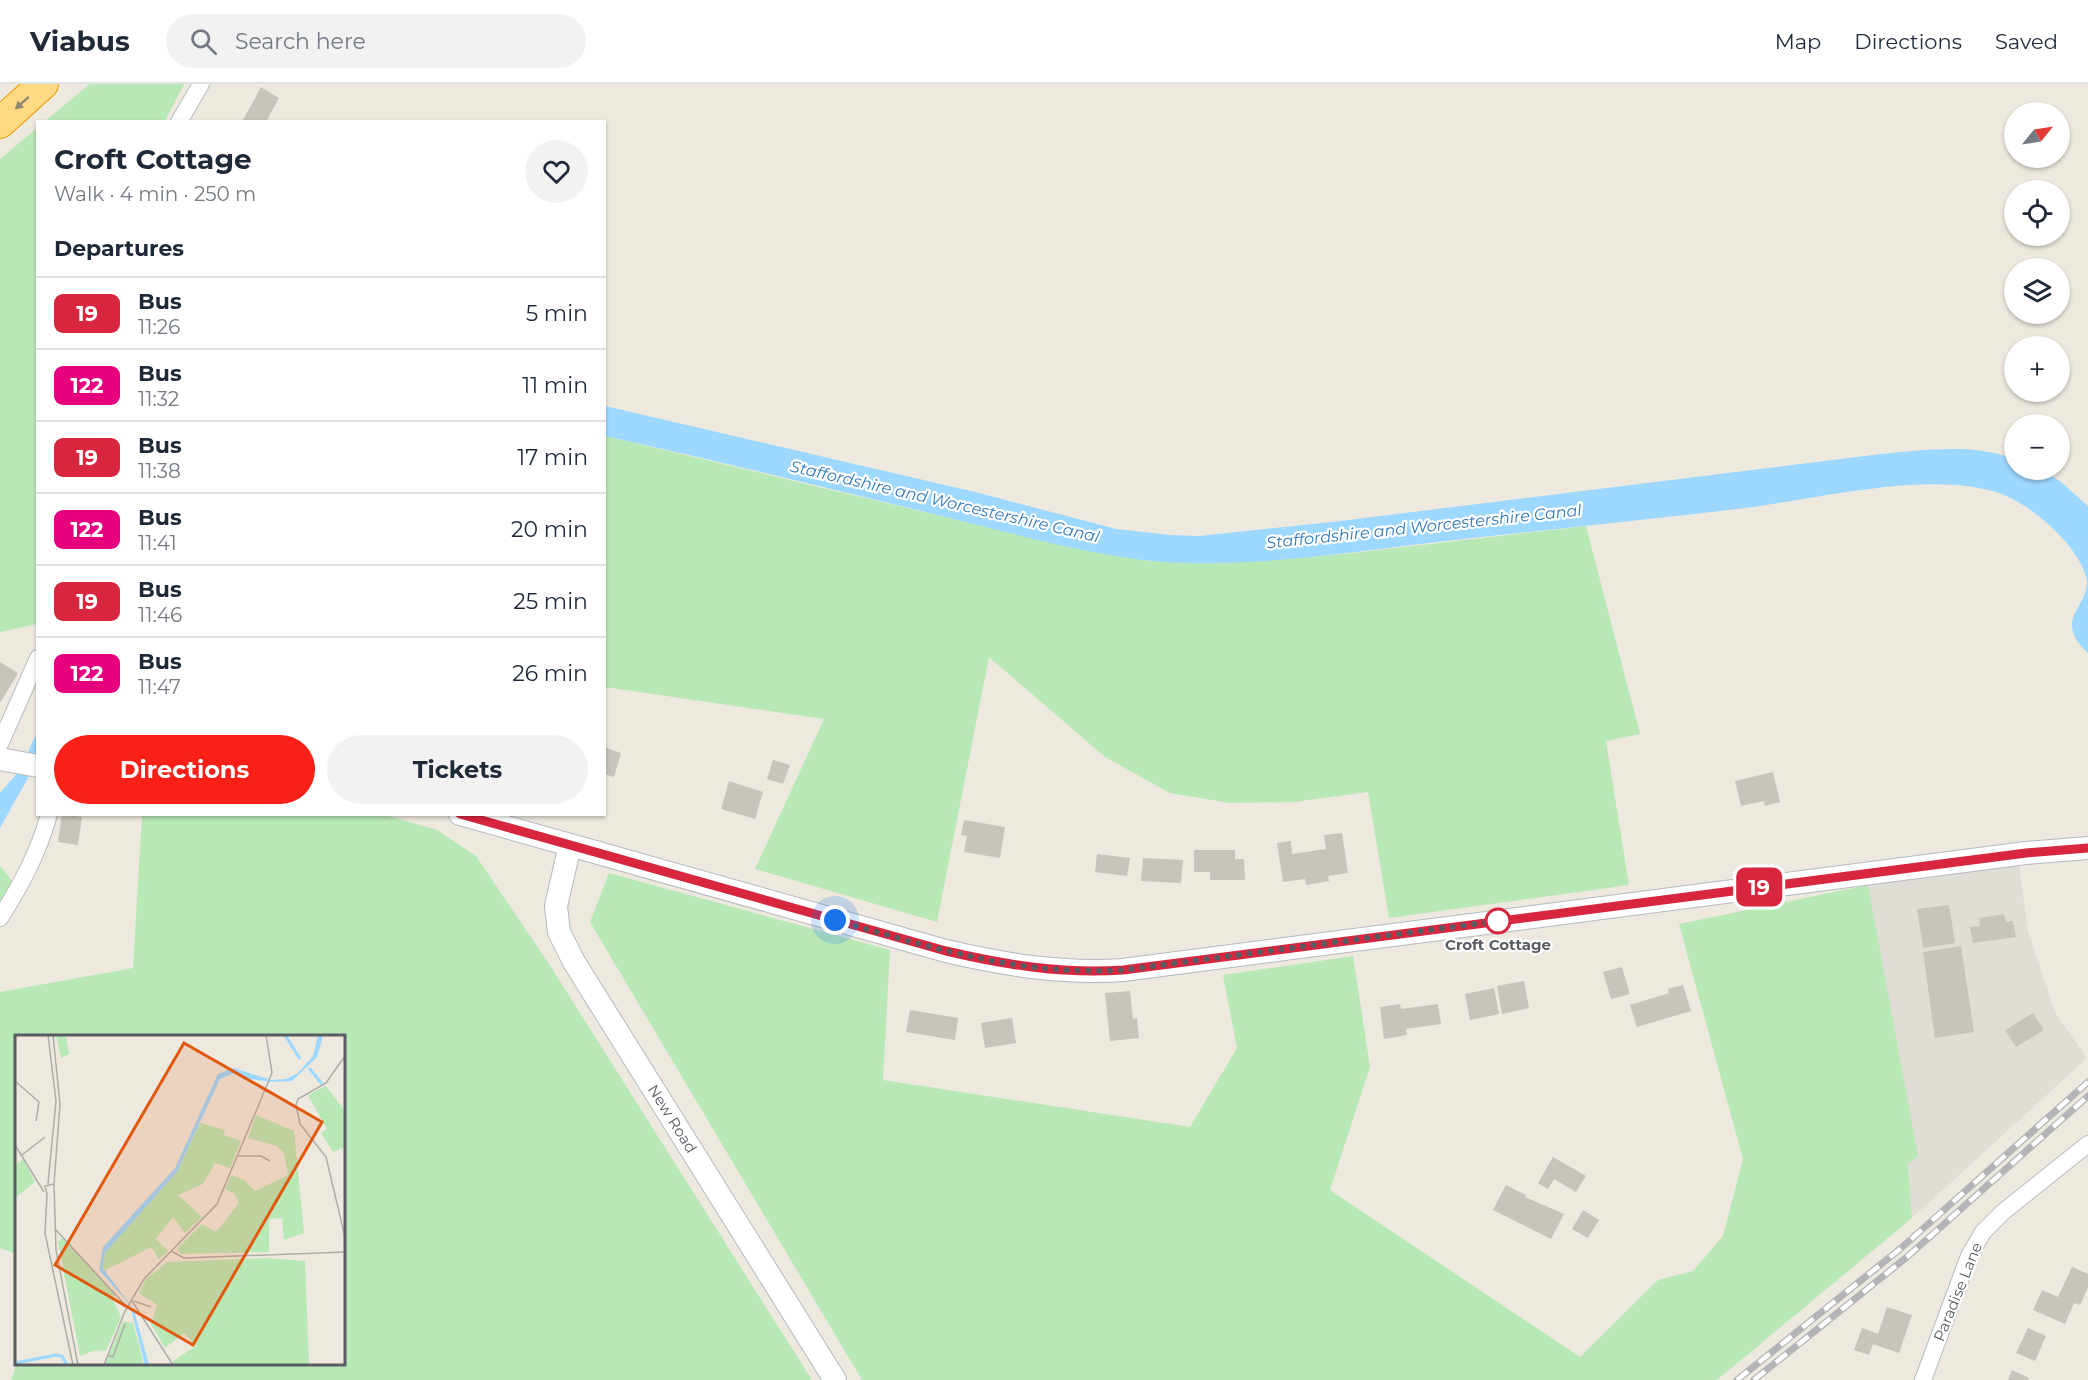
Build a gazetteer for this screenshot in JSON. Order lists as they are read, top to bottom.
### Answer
{
  "streets": {
    "street": ["New Road", "Paradise Lane"]
  },
  "water": ["Staffordshire and Worcestershire Canal"],
  "places": ["Croft Cottage"],
  "lines": ["bus line 19"],
  "north": "top right",
  "page": {
    "header": "Viabus",
    "search": "Search here",
    "nav": ["Map", "Directions", "Saved"],
    "on_map": "19",
    "map_buttons": ["+", "−"],
    "heading": [
      ["Croft Cottage", "Walk · 4 min · 250 m"],
      "Departures"
    ],
    "list": [
      {
        "mark": "19",
        "name": "Bus",
        "note": "11:26",
        "value": "5 min"
      },
      {
        "mark": "122",
        "name": "Bus",
        "note": "11:32",
        "value": "11 min"
      },
      {
        "mark": "19",
        "name": "Bus",
        "note": "11:38",
        "value": "17 min"
      },
      {
        "mark": "122",
        "name": "Bus",
        "note": "11:41",
        "value": "20 min"
      },
      {
        "mark": "19",
        "name": "Bus",
        "note": "11:46",
        "value": "25 min"
      },
      {
        "mark": "122",
        "name": "Bus",
        "note": "11:47",
        "value": "26 min"
      }
    ],
    "buttons": ["Directions", "Tickets"]
  }
}
